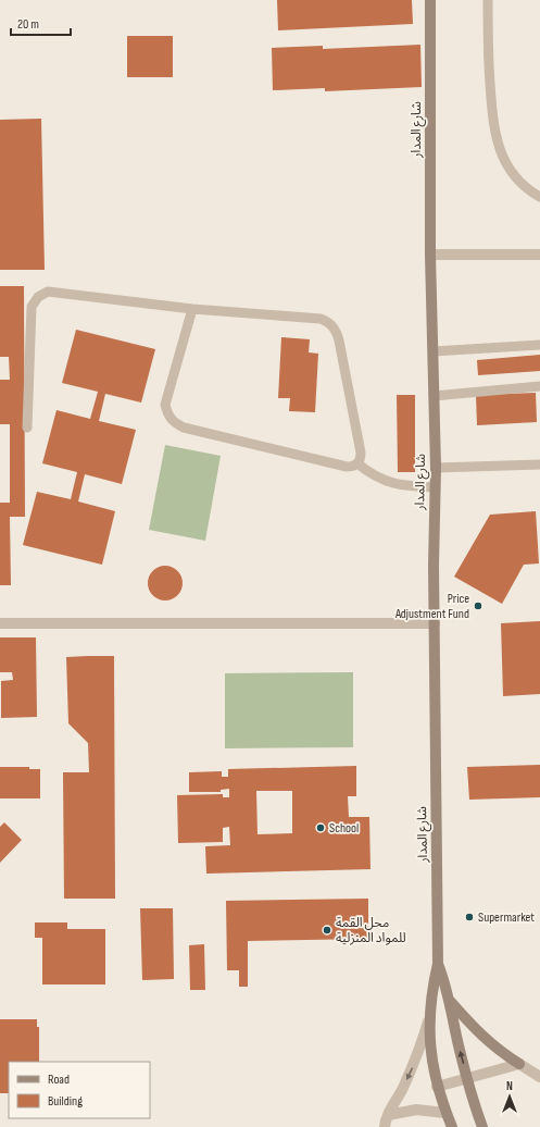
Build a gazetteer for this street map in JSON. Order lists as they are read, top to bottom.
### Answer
{
  "streets": {
    "main road": ["شارع المدار"]
  },
  "places": [
    "Price Adjustment Fund",
    "School",
    "Supermarket",
    "محل القمة للمواد المنزلية"
  ],
  "legend": ["Road", "Building"],
  "scale_bar": "20 m",
  "north": "top"
}
